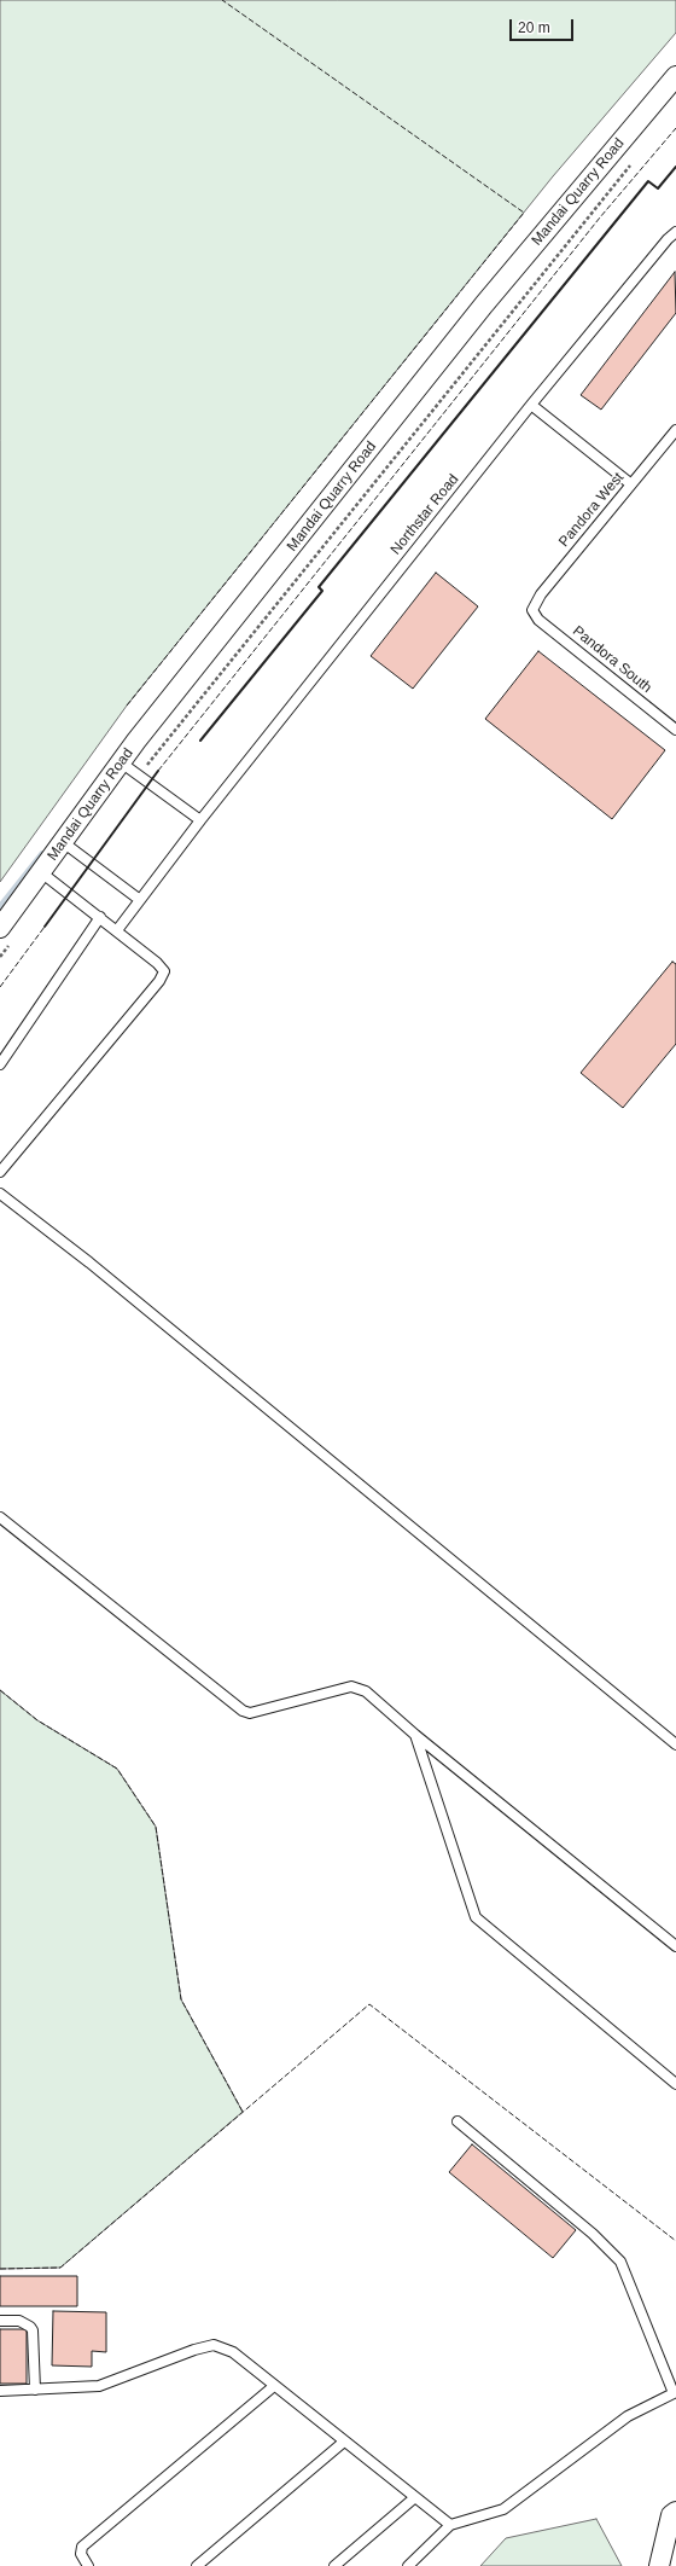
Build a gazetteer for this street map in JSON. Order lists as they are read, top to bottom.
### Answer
{
  "streets": {
    "street": ["Mandai Quarry Road"],
    "lane": ["Pandora West", "Northstar Road", "Pandora South"]
  },
  "crossings": [
    ["Pandora West", "Pandora South"]
  ],
  "scale_bar": "20 m"
}
